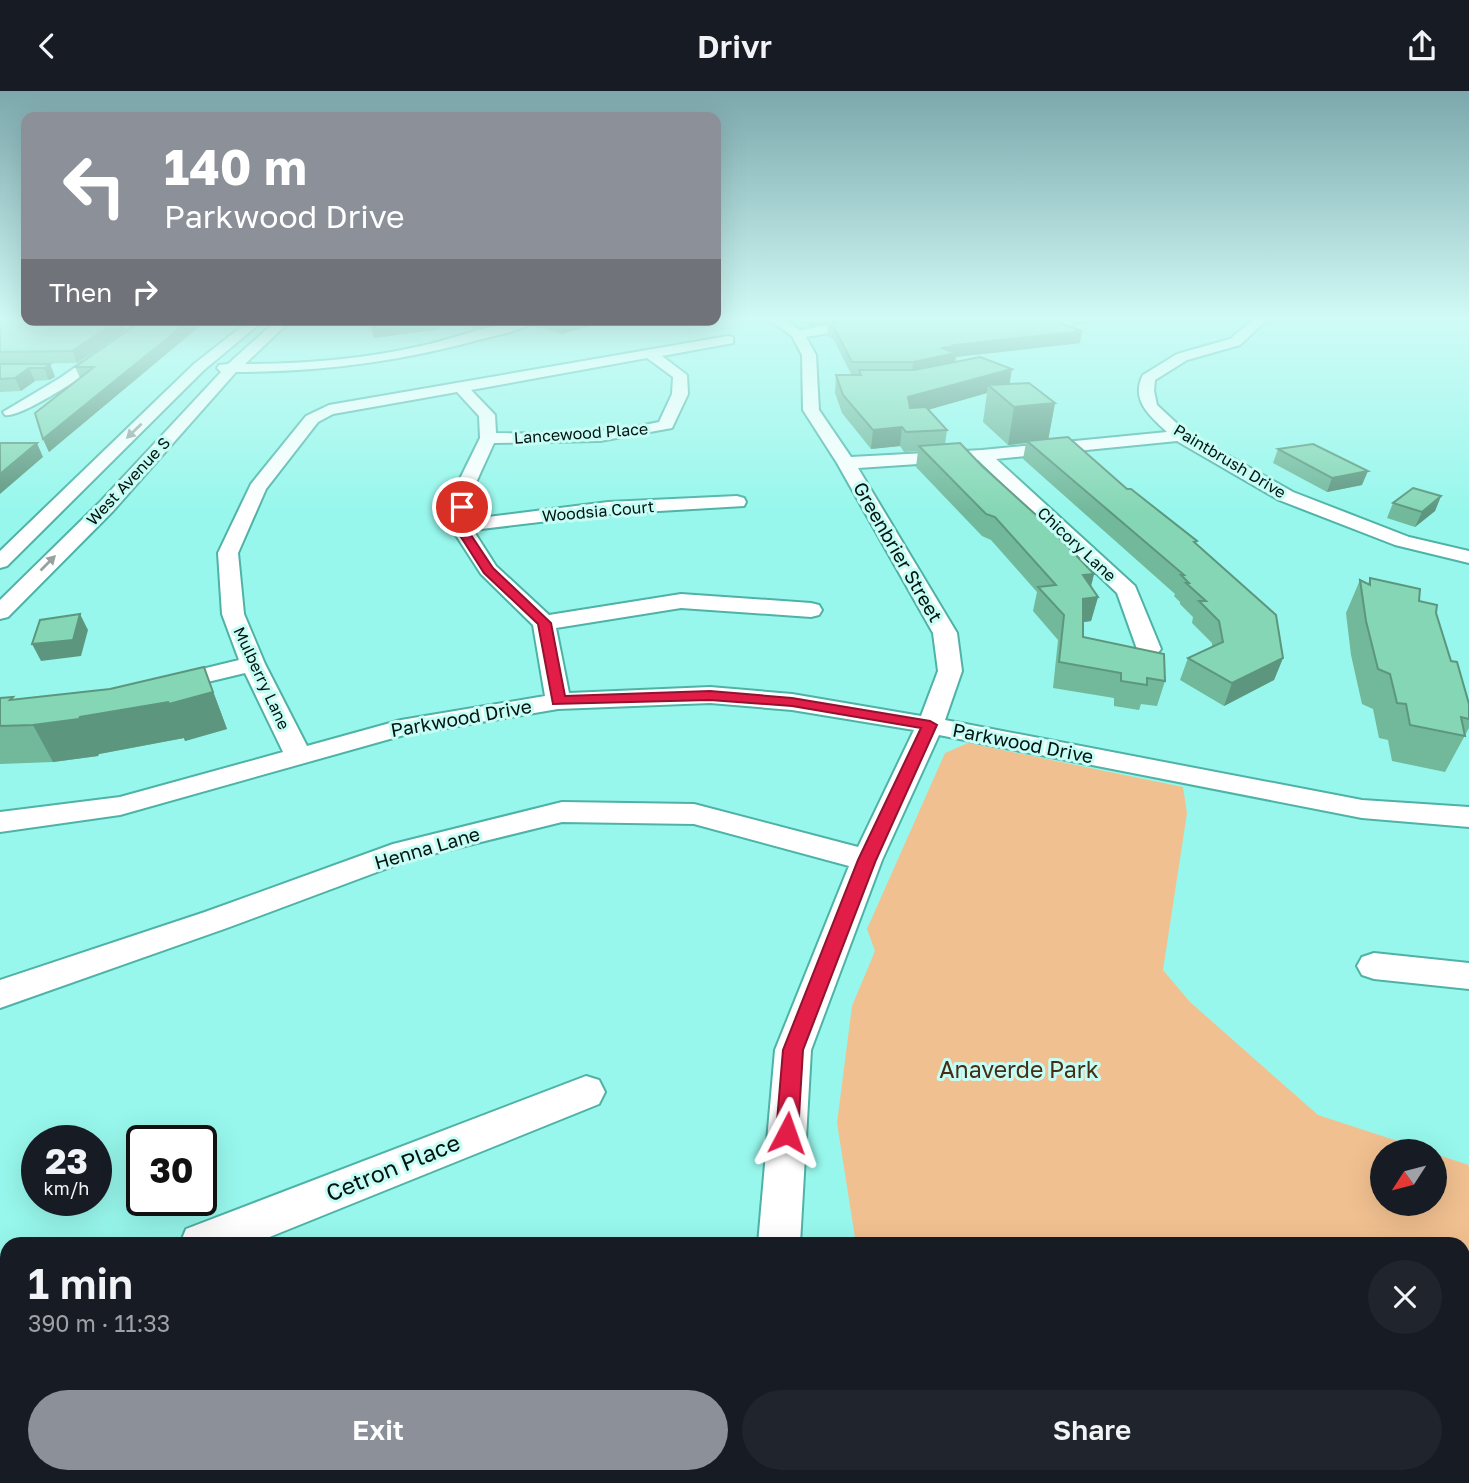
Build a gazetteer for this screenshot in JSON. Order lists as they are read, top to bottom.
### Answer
{
  "streets": {
    "street": [
      "Lancewood Place",
      "Paintbrush Drive",
      "West Avenue S",
      "Woodsia Court",
      "Chicory Lane",
      "Greenbrier Street",
      "Mulberry Lane",
      "Parkwood Drive",
      "Henna Lane",
      "Cetron Place"
    ]
  },
  "crossings": [
    ["Greenbrier Street", "Parkwood Drive"],
    ["Greenbrier Street", "Henna Lane"],
    ["Mulberry Lane", "Parkwood Drive"]
  ],
  "parks": ["Anaverde Park"],
  "north": "bottom left",
  "page": {
    "header": "Drivr",
    "turn": ["140 m", "Parkwood Drive"],
    "then": "Then",
    "speed": "23 km/h",
    "limit": "30",
    "heading": ["1 min", "390 m · 11:33"],
    "buttons": ["Exit", "Share"]
  }
}
